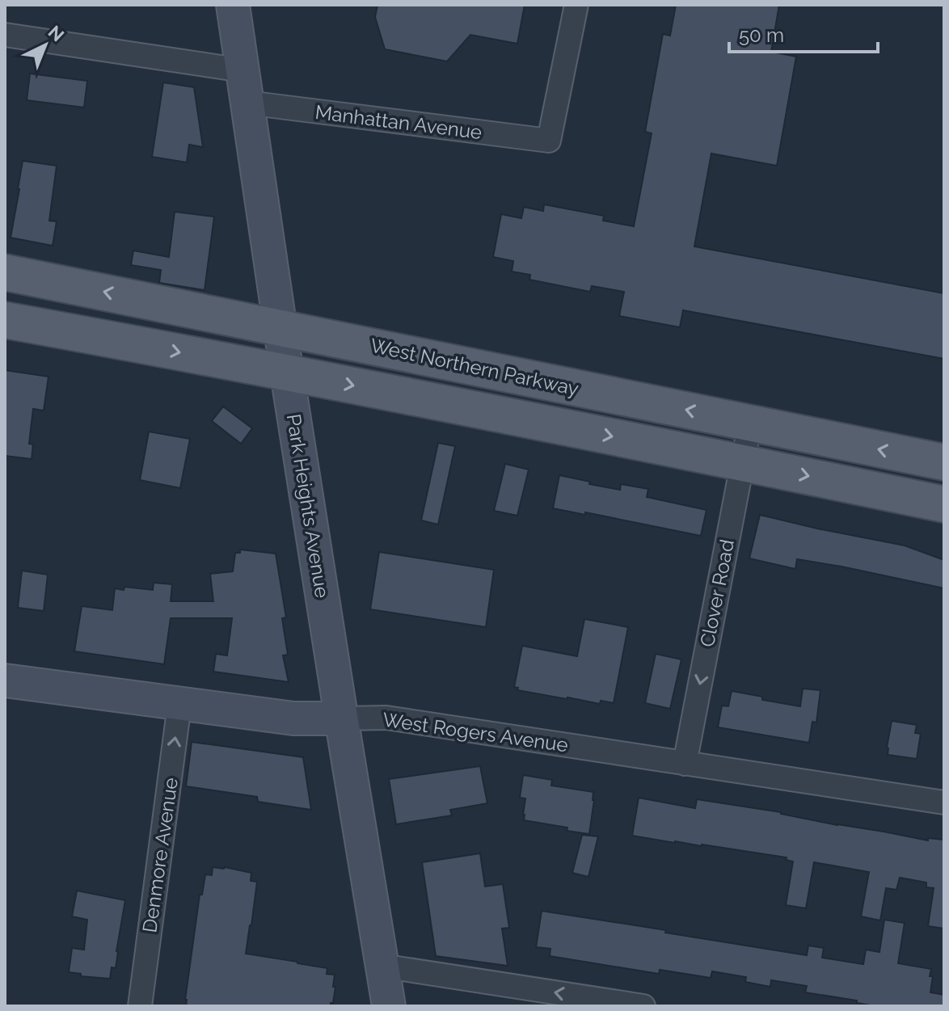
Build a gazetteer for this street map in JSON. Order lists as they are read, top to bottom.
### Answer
{
  "streets": {
    "main road": ["West Northern Parkway", "Park Heights Avenue", "West Rogers Avenue"],
    "street": ["Manhattan Avenue", "Clover Road", "Denmore Avenue"]
  },
  "crossings": [
    ["Manhattan Avenue", "Park Heights Avenue"],
    ["West Northern Parkway", "Park Heights Avenue"],
    ["West Northern Parkway", "Clover Road"],
    ["Park Heights Avenue", "West Rogers Avenue"],
    ["Clover Road", "West Rogers Avenue"],
    ["West Rogers Avenue", "Denmore Avenue"]
  ],
  "one_way": ["Clover Road", "Denmore Avenue"],
  "scale_bar": "50 m",
  "north": "top right"
}
